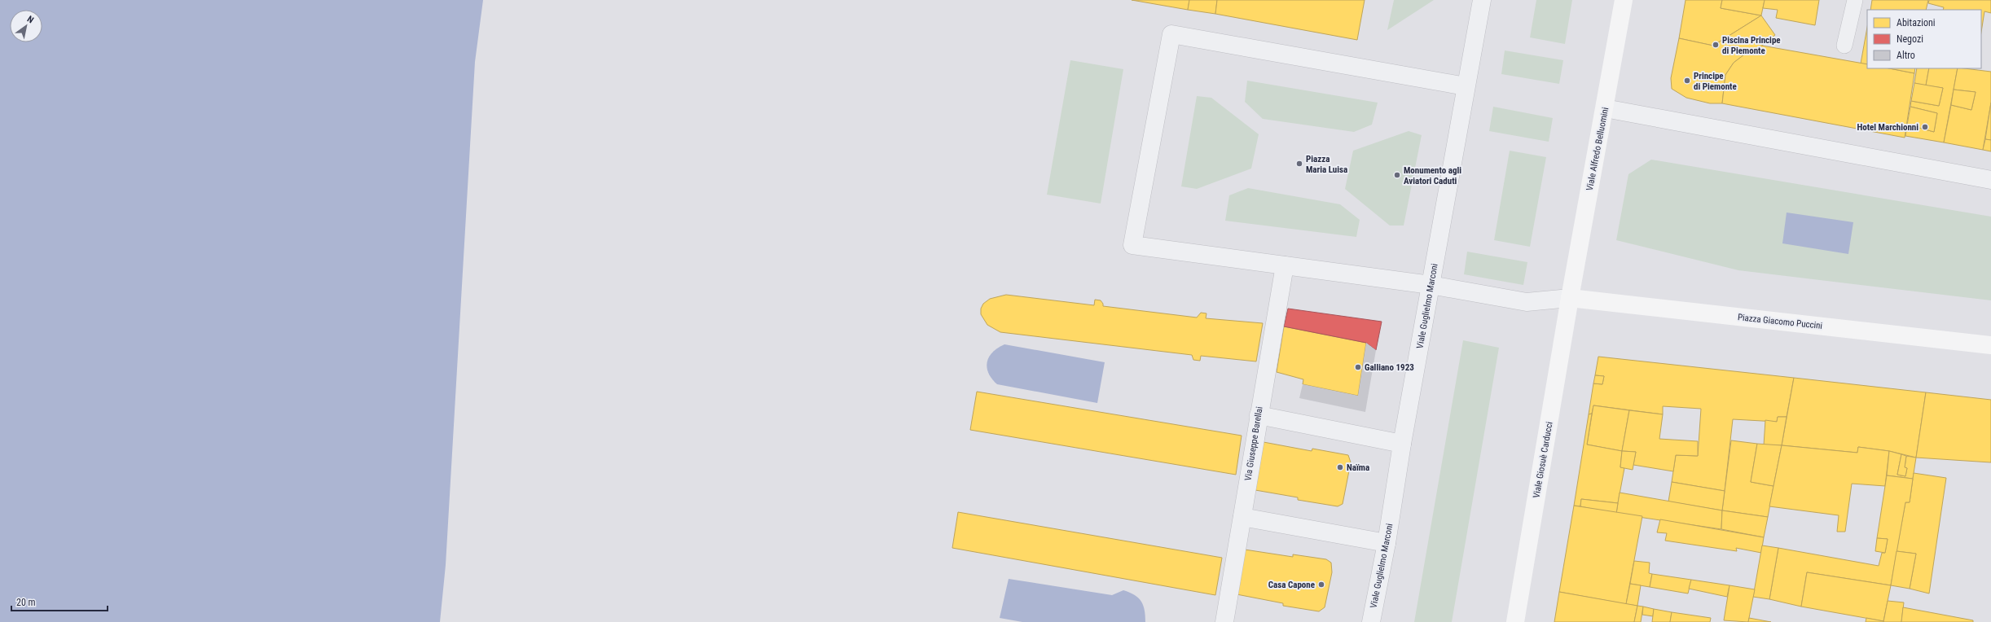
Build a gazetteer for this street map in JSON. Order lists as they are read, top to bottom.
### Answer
{
  "streets": {
    "street": [
      "Viale Alfredo Belluomini",
      "Viale Guglielmo Marconi",
      "Piazza Giacomo Puccini",
      "Via Giuseppe Barellai",
      "Viale Giosuè Carducci"
    ]
  },
  "crossings": [
    ["Viale Alfredo Belluomini", "Piazza Giacomo Puccini"],
    ["Viale Alfredo Belluomini", "Viale Giosuè Carducci"],
    ["Piazza Giacomo Puccini", "Viale Giosuè Carducci"]
  ],
  "places": [
    "Piscina Principe di Piemonte",
    "Principe di Piemonte",
    "Hotel Marchionni",
    "Piazza Maria Luisa",
    "Monumento agli Aviatori Caduti",
    "Galliano 1923",
    "Naïma",
    "Casa Capone"
  ],
  "legend": ["Abitazioni", "Negozi", "Altro"],
  "scale_bar": "20 m",
  "north": "top right"
}
